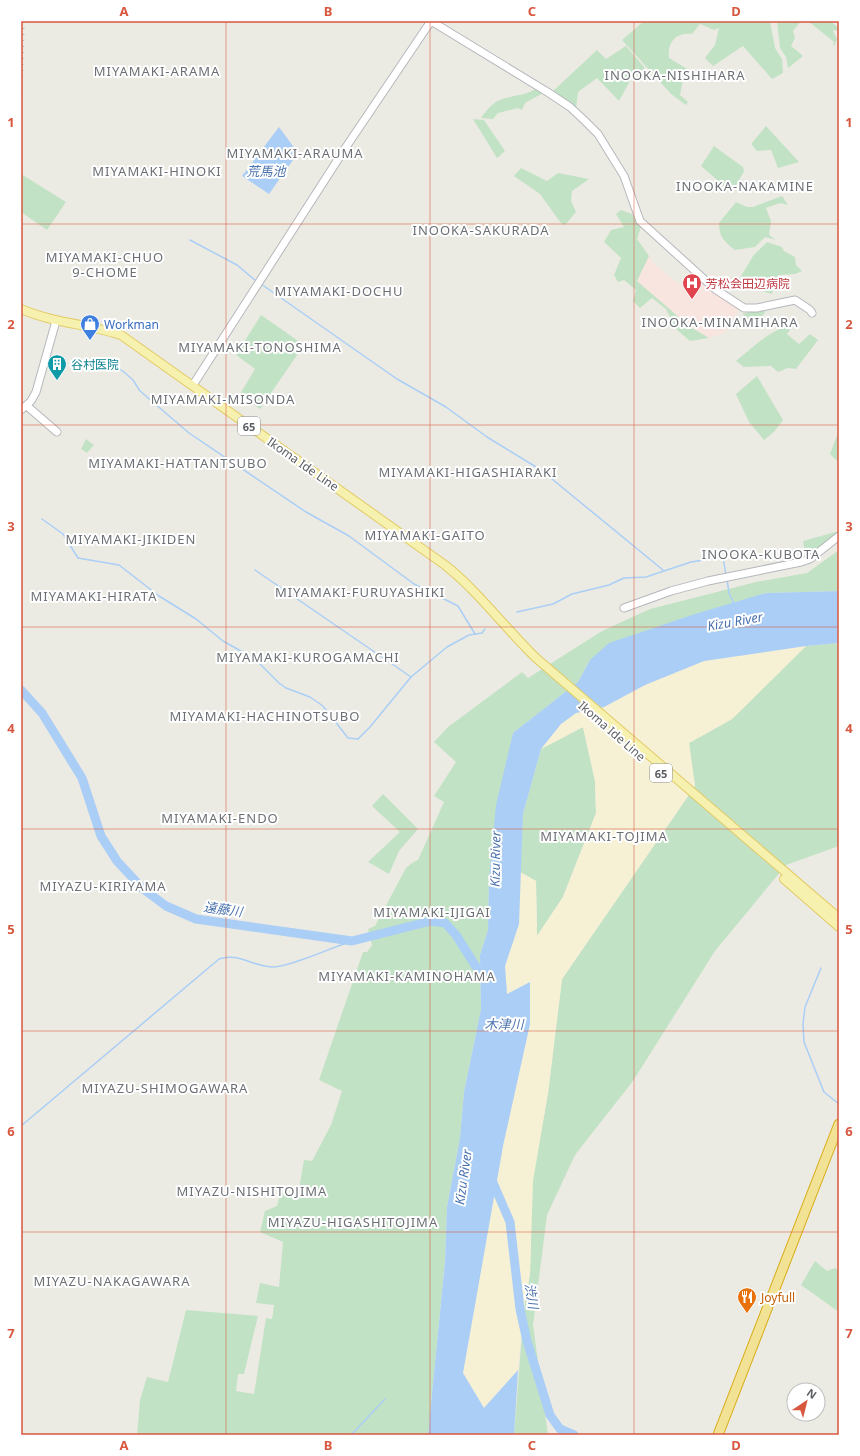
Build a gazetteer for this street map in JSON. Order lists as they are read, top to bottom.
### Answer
{
  "streets": {
    "main road": ["65", "Ikoma Ide Line"]
  },
  "districts": [
    "MIYAMAKI-ARAMA",
    "INOOKA-NISHIHARA",
    "MIYAMAKI-ARAUMA",
    "MIYAMAKI-HINOKI",
    "INOOKA-NAKAMINE",
    "INOOKA-SAKURADA",
    "MIYAMAKI-CHUO 9-CHOME",
    "MIYAMAKI-DOCHU",
    "INOOKA-MINAMIHARA",
    "MIYAMAKI-TONOSHIMA",
    "MIYAMAKI-MISONDA",
    "MIYAMAKI-HATTANTSUBO",
    "MIYAMAKI-HIGASHIARAKI",
    "MIYAMAKI-GAITO",
    "MIYAMAKI-JIKIDEN",
    "INOOKA-KUBOTA",
    "MIYAMAKI-FURUYASHIKI",
    "MIYAMAKI-HIRATA",
    "MIYAMAKI-KUROGAMACHI",
    "MIYAMAKI-HACHINOTSUBO",
    "MIYAMAKI-ENDO",
    "MIYAMAKI-TOJIMA",
    "MIYAZU-KIRIYAMA",
    "MIYAMAKI-IJIGAI",
    "MIYAMAKI-KAMINOHAMA",
    "MIYAZU-SHIMOGAWARA",
    "MIYAZU-NISHITOJIMA",
    "MIYAZU-HIGASHITOJIMA",
    "MIYAZU-NAKAGAWARA"
  ],
  "water": [
    "荒馬池",
    "Kizu River",
    "遠藤川",
    "木津川",
    "渋川"
  ],
  "places": {
    "hospital": ["芳松会田辺病院"],
    "shop": ["Workman"],
    "building": ["谷村医院"],
    "restaurant": ["Joyfull"]
  },
  "north": "top right",
  "grid": {
    "columns": [
      "A",
      "B",
      "C",
      "D"
    ],
    "rows": [
      "1",
      "2",
      "3",
      "4",
      "5",
      "6",
      "7"
    ]
  }
}
